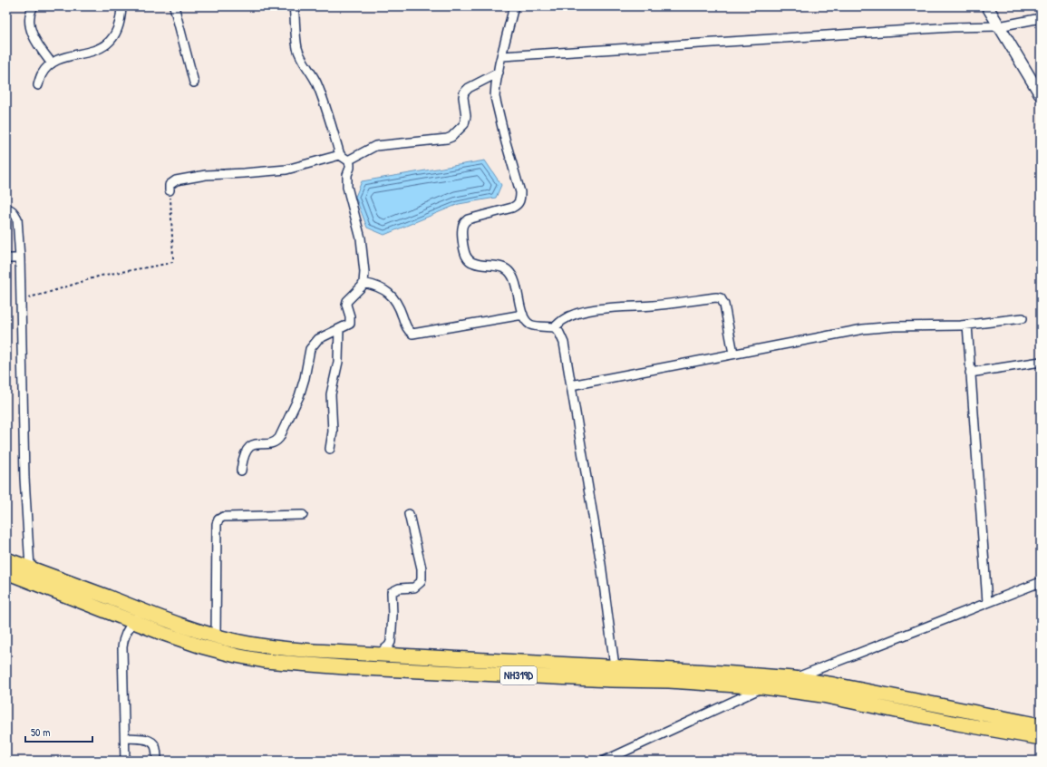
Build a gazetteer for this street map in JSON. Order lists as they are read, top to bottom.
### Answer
{
  "streets": {
    "highway": ["NH319D"]
  },
  "scale_bar": "50 m"
}
